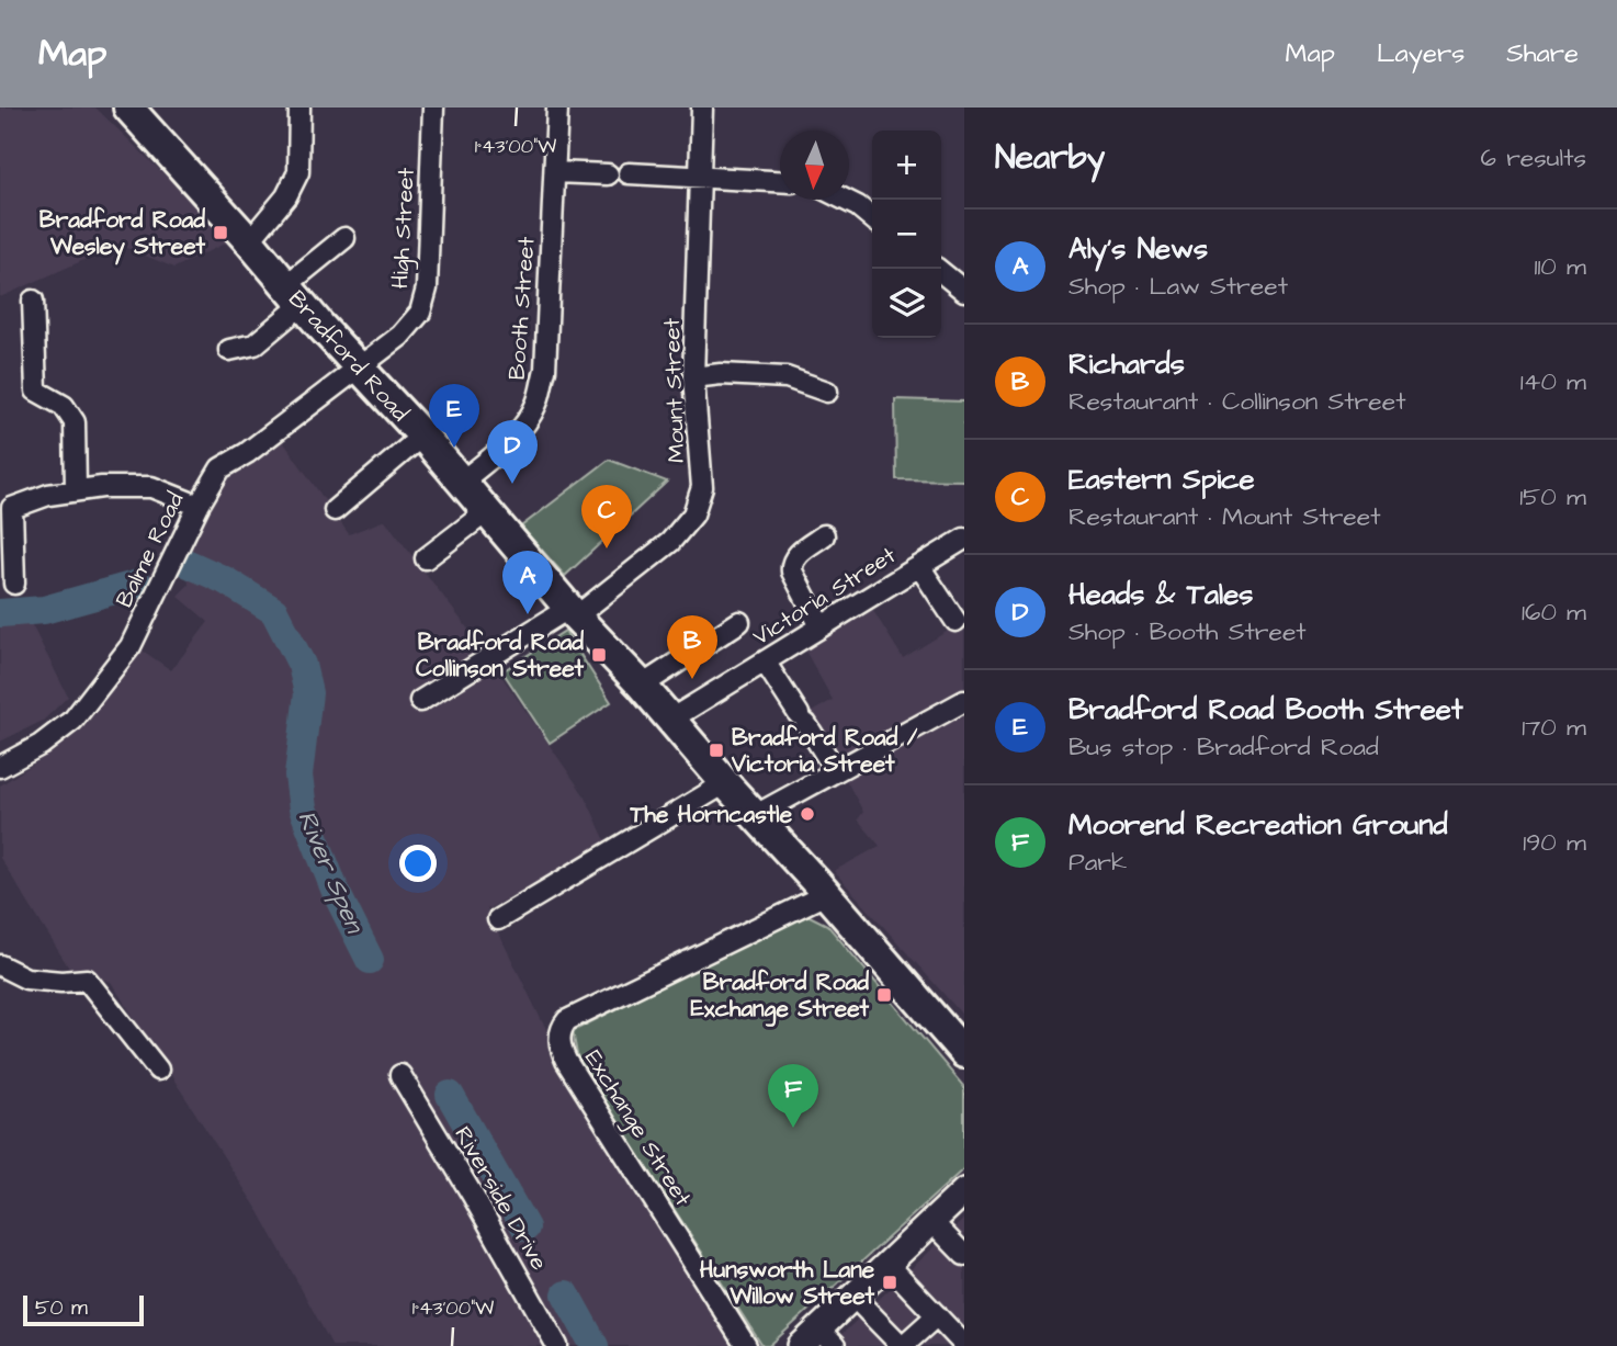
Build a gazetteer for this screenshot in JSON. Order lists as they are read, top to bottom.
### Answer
{
  "streets": {
    "main road": ["Bradford Road"],
    "street": [
      "High Street",
      "Booth Street",
      "Mount Street",
      "Balme Road",
      "Victoria Street",
      "Exchange Street",
      "Riverside Drive"
    ]
  },
  "crossings": [
    ["High Street", "Bradford Road"],
    ["High Street", "Balme Road"],
    ["Booth Street", "Bradford Road"],
    ["Bradford Road", "Mount Street"],
    ["Bradford Road", "Balme Road"],
    ["Bradford Road", "Victoria Street"],
    ["Bradford Road", "Exchange Street"]
  ],
  "water": ["River Spen"],
  "places": {
    "transit": [
      "Bradford Road Wesley Street",
      "Bradford Road Collinson Street",
      "Bradford Road / Victoria Street",
      "Bradford Road Exchange Street",
      "Hunsworth Lane Willow Street"
    ],
    "other": ["The Horncastle"]
  },
  "scale_bar": "50 m",
  "north": "bottom",
  "page": {
    "header": "Map",
    "nav": ["Map", "Layers", "Share"],
    "heading": ["Nearby", "6 results"],
    "map_buttons": ["+", "−"],
    "list": [
      {
        "mark": "A",
        "name": "Aly's News",
        "note": "Shop · Law Street",
        "value": "110 m"
      },
      {
        "mark": "B",
        "name": "Richards",
        "note": "Restaurant · Collinson Street",
        "value": "140 m"
      },
      {
        "mark": "C",
        "name": "Eastern Spice",
        "note": "Restaurant · Mount Street",
        "value": "150 m"
      },
      {
        "mark": "D",
        "name": "Heads & Tales",
        "note": "Shop · Booth Street",
        "value": "160 m"
      },
      {
        "mark": "E",
        "name": "Bradford Road Booth Street",
        "note": "Bus stop · Bradford Road",
        "value": "170 m"
      },
      {
        "mark": "F",
        "name": "Moorend Recreation Ground",
        "note": "Park",
        "value": "190 m"
      }
    ],
    "pins": [
      "E",
      "D",
      "C",
      "A",
      "B",
      "F"
    ],
    "scale": "50 m"
  },
  "coordinates": ["1°43'00\"W"]
}
